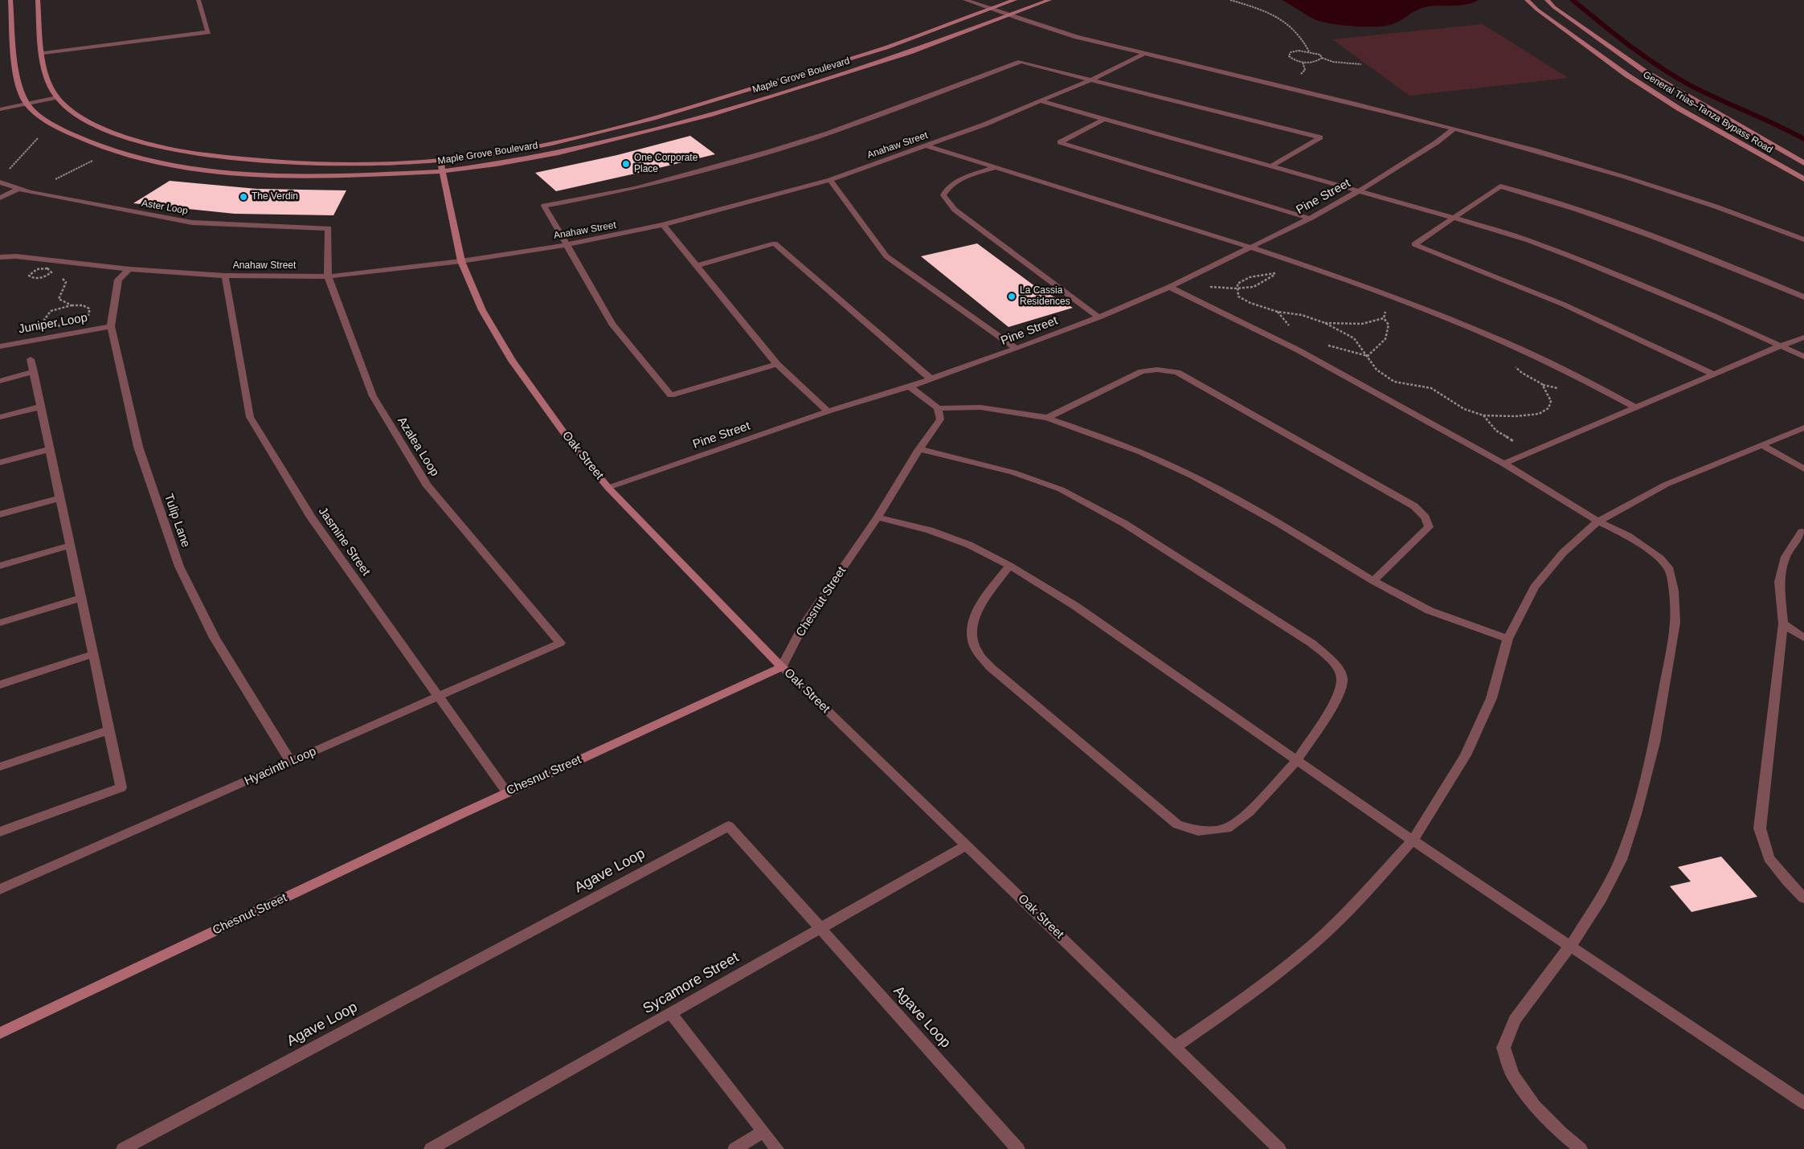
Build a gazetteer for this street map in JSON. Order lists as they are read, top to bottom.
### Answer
{
  "streets": {
    "street": [
      "Maple Grove Boulevard",
      "General Trias–Tanza Bypass Road",
      "Anahaw Street",
      "Pine Street",
      "Aster Loop",
      "Juniper Loop",
      "Azalea Loop",
      "Oak Street",
      "Tulip Lane",
      "Jasmine Street",
      "Chesnut Street",
      "Hyacinth Loop",
      "Agave Loop",
      "Sycamore Street"
    ]
  },
  "crossings": [
    ["Maple Grove Boulevard", "Oak Street"],
    ["Anahaw Street", "Azalea Loop"],
    ["Anahaw Street", "Oak Street"],
    ["Anahaw Street", "Tulip Lane"],
    ["Anahaw Street", "Jasmine Street"],
    ["Pine Street", "Oak Street"],
    ["Aster Loop", "Azalea Loop"],
    ["Juniper Loop", "Tulip Lane"],
    ["Azalea Loop", "Hyacinth Loop"],
    ["Oak Street", "Chesnut Street"],
    ["Oak Street", "Sycamore Street"],
    ["Tulip Lane", "Hyacinth Loop"],
    ["Jasmine Street", "Chesnut Street"],
    ["Jasmine Street", "Hyacinth Loop"],
    ["Agave Loop", "Sycamore Street"]
  ],
  "places": ["One Corporate Place", "The Verdin", "La Cassia Residences"]
}
